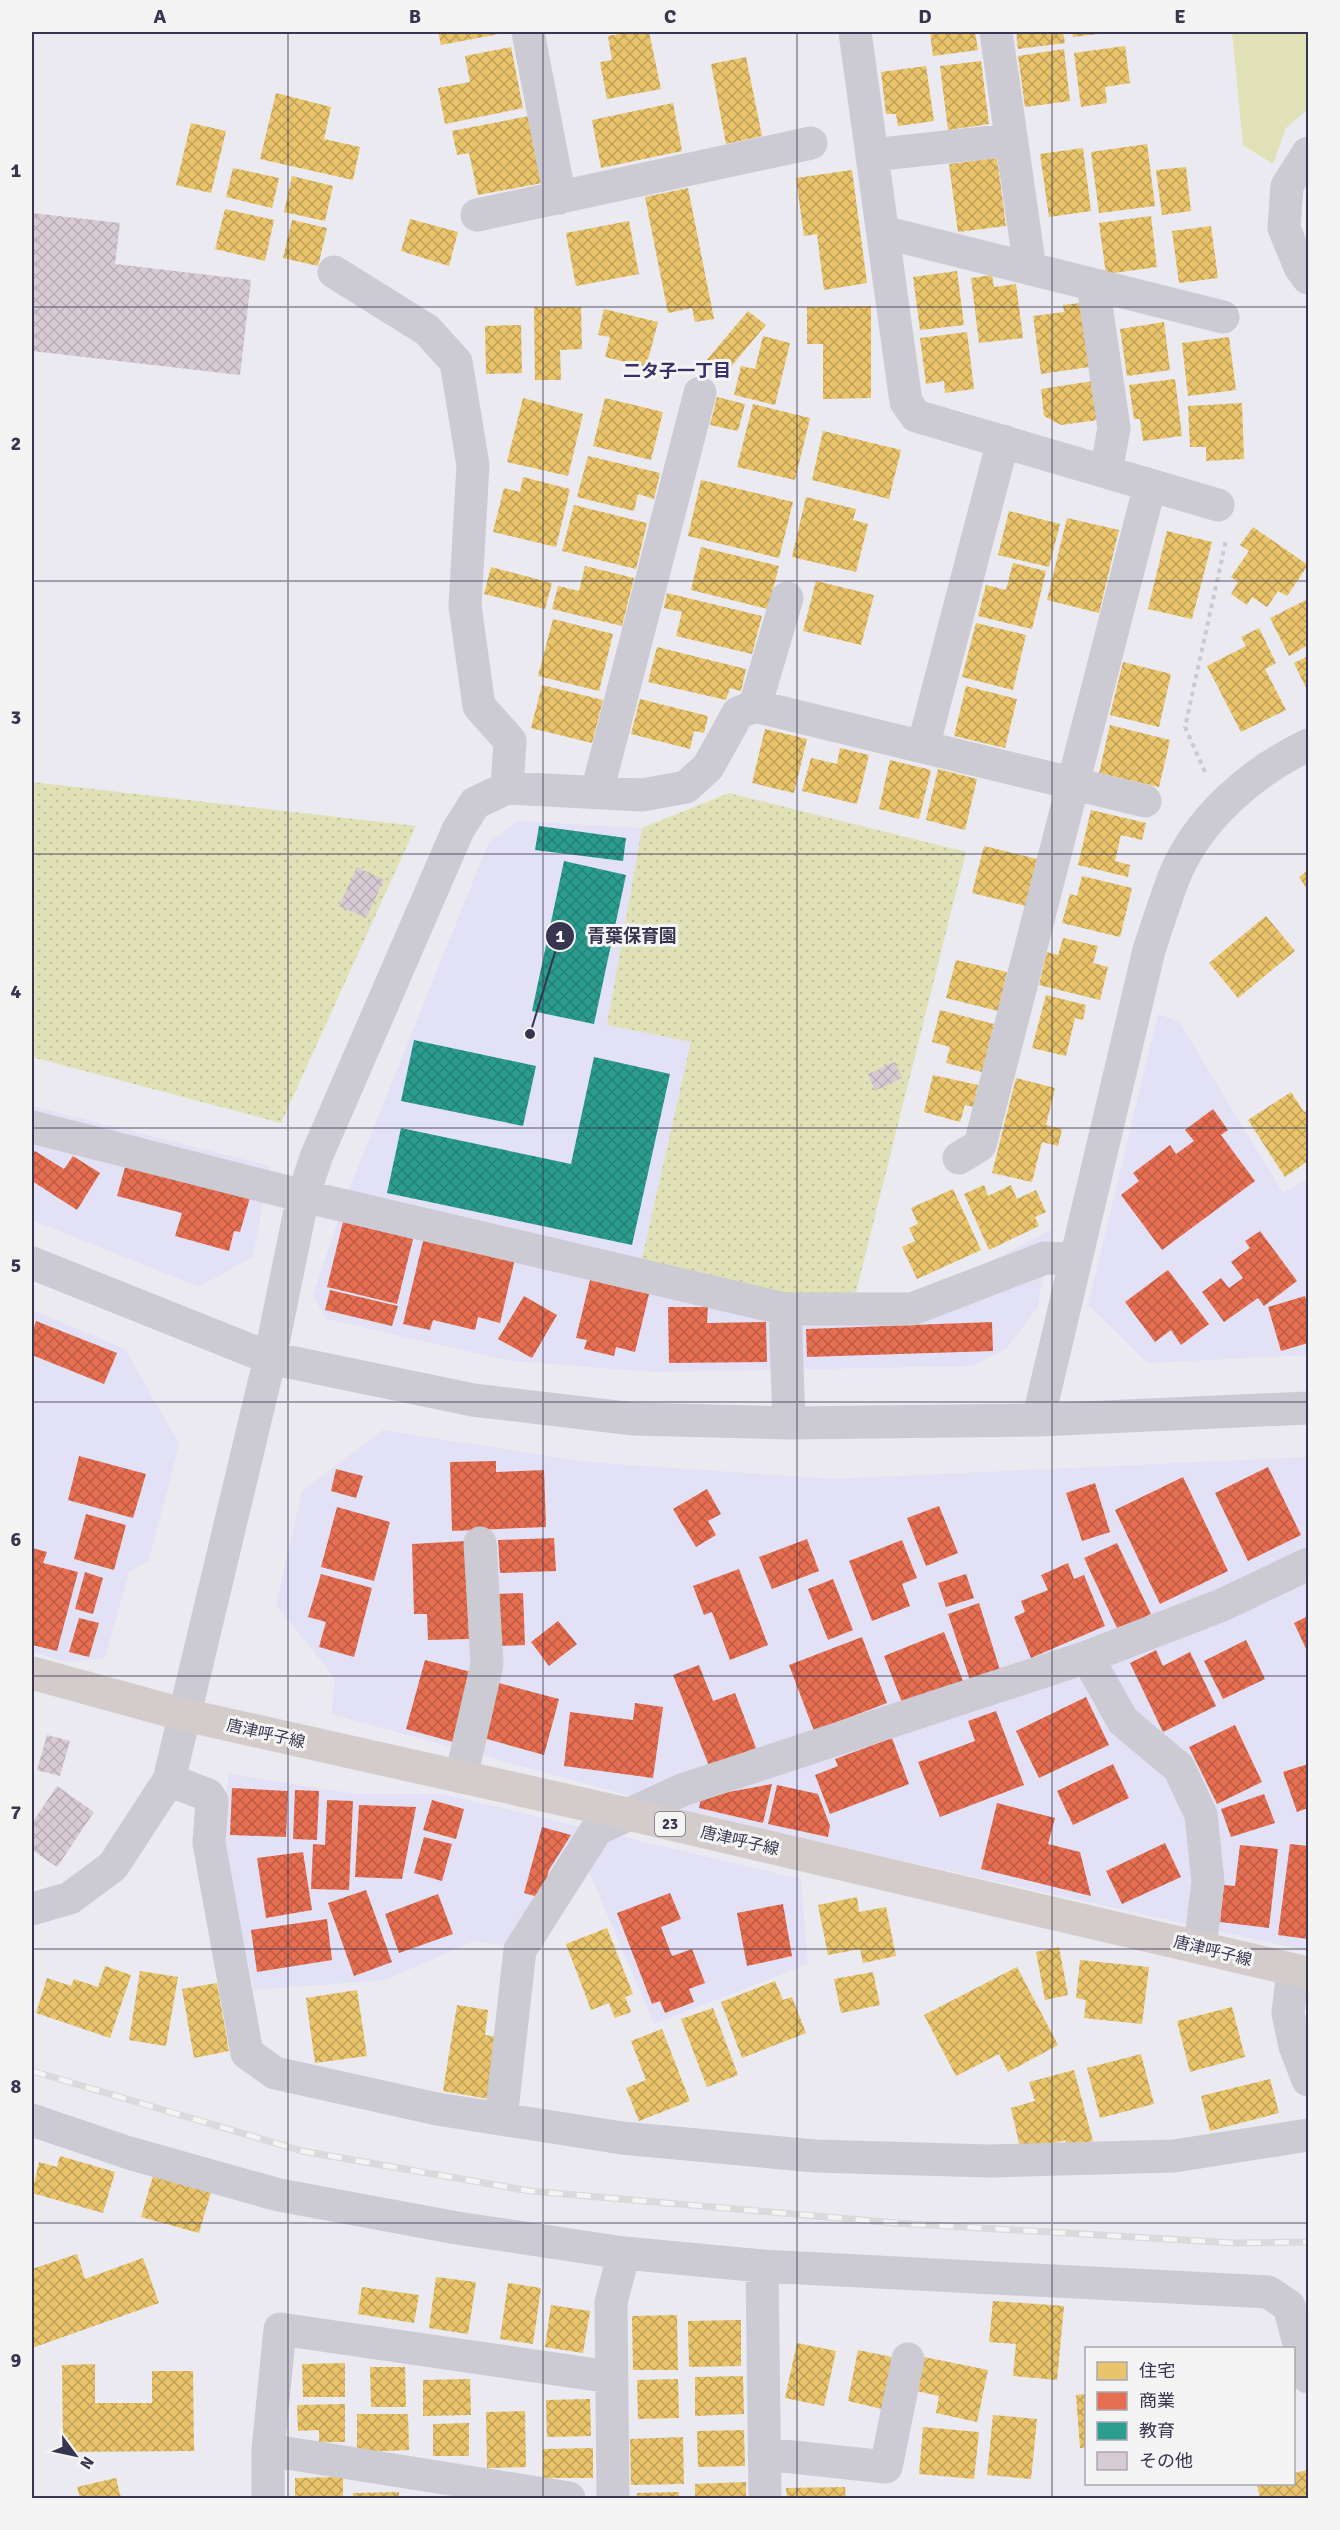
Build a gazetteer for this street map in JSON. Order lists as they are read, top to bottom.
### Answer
{
  "streets": {
    "main road": ["唐津呼子線", "23"]
  },
  "districts": ["二タ子一丁目"],
  "places": ["青葉保育園"],
  "legend": [
    "住宅",
    "商業",
    "教育",
    "その他"
  ],
  "north": "bottom right",
  "grid": {
    "columns": [
      "A",
      "B",
      "C",
      "D",
      "E"
    ],
    "rows": [
      "1",
      "2",
      "3",
      "4",
      "5",
      "6",
      "7",
      "8",
      "9"
    ]
  }
}
